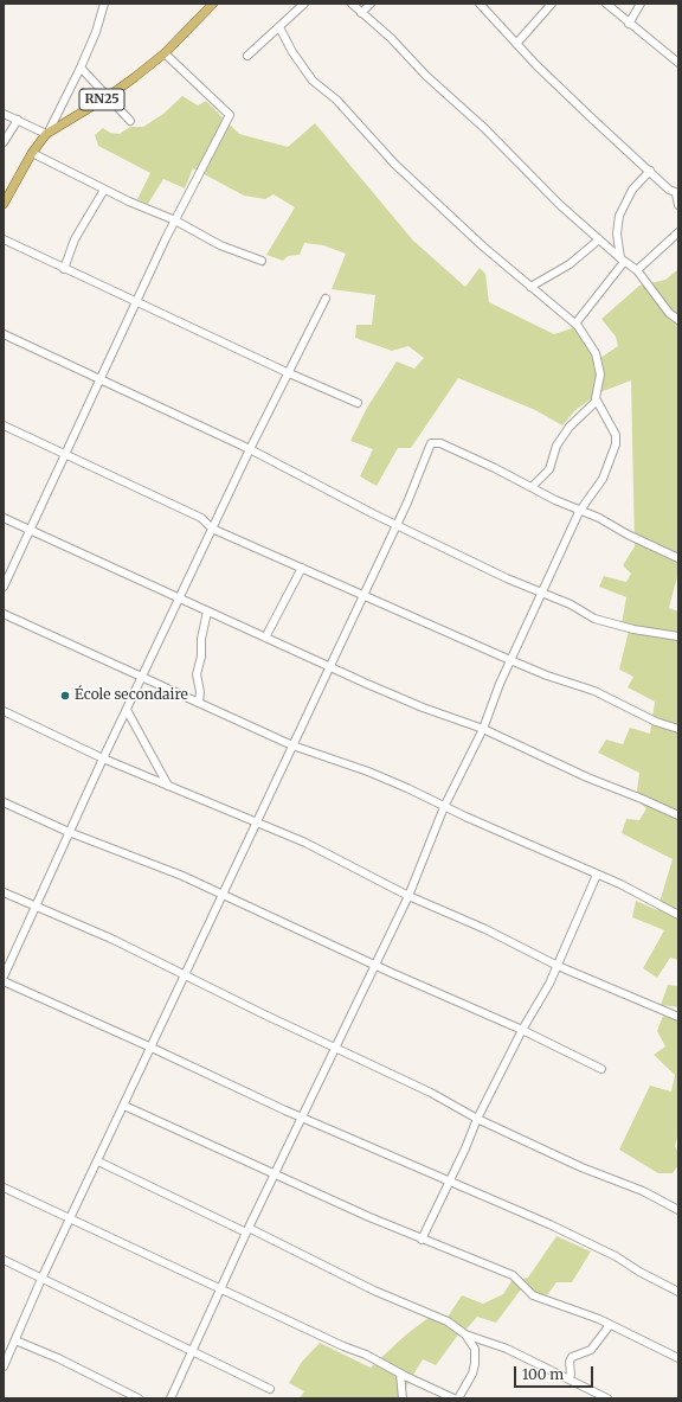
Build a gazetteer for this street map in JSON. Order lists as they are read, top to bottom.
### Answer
{
  "streets": {
    "main road": ["RN25"]
  },
  "places": ["École secondaire"],
  "scale_bar": "100 m"
}
